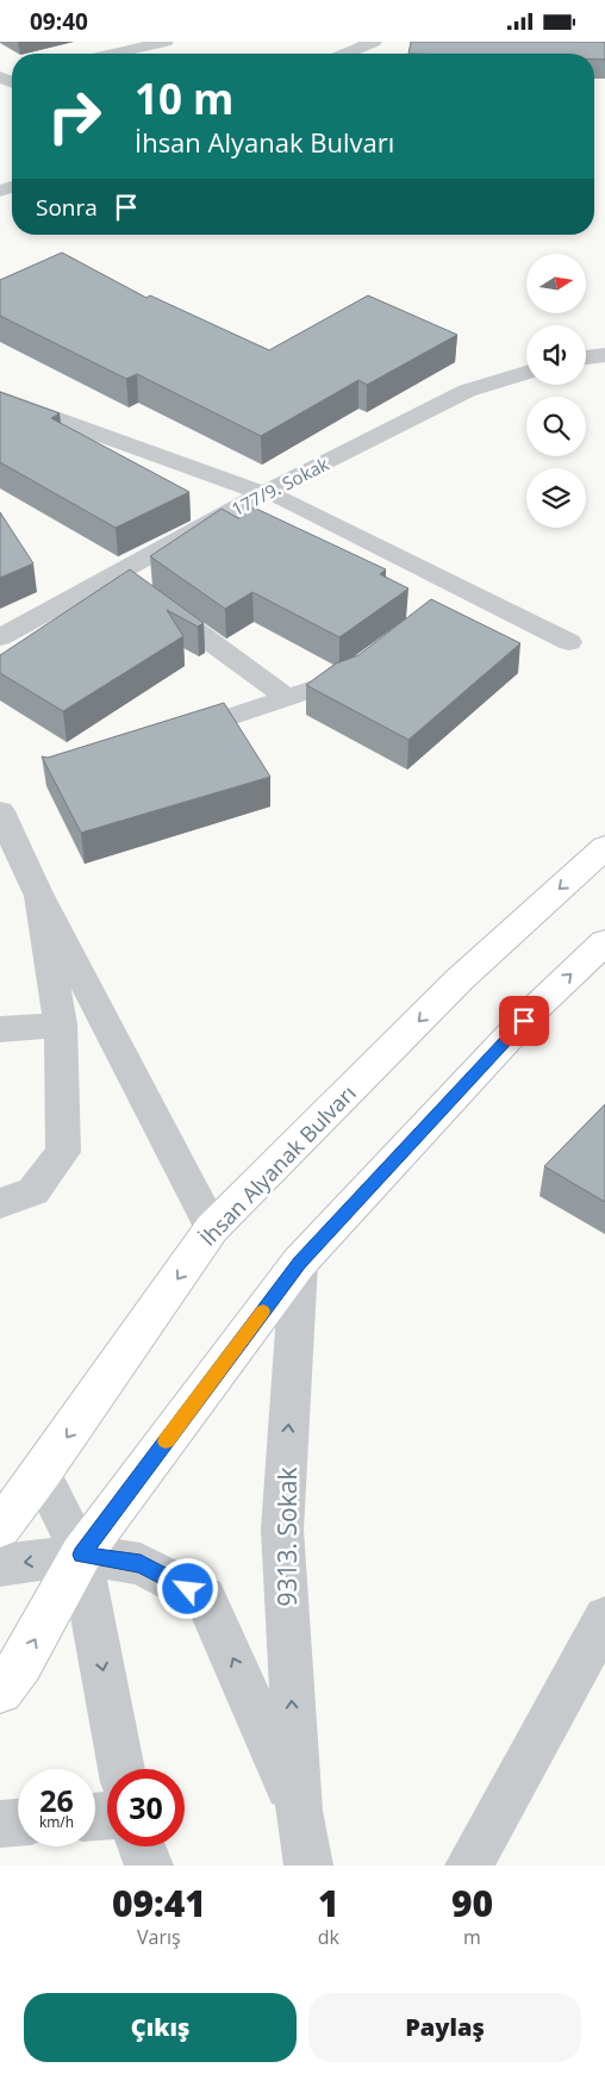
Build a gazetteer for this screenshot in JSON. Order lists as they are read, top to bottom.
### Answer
{
  "streets": {
    "main road": ["İhsan Alyanak Bulvarı"],
    "street": ["177/9. Sokak", "9313. Sokak"]
  },
  "north": "right",
  "page": {
    "status": "09:40",
    "turn": ["10 m", "İhsan Alyanak Bulvarı"],
    "then": "Sonra",
    "speed": "26 km/h",
    "limit": "30",
    "eta": [
      "09:41",
      "Varış",
      "1",
      "dk",
      "90",
      "m"
    ],
    "buttons": ["Çıkış", "Paylaş"]
  }
}
